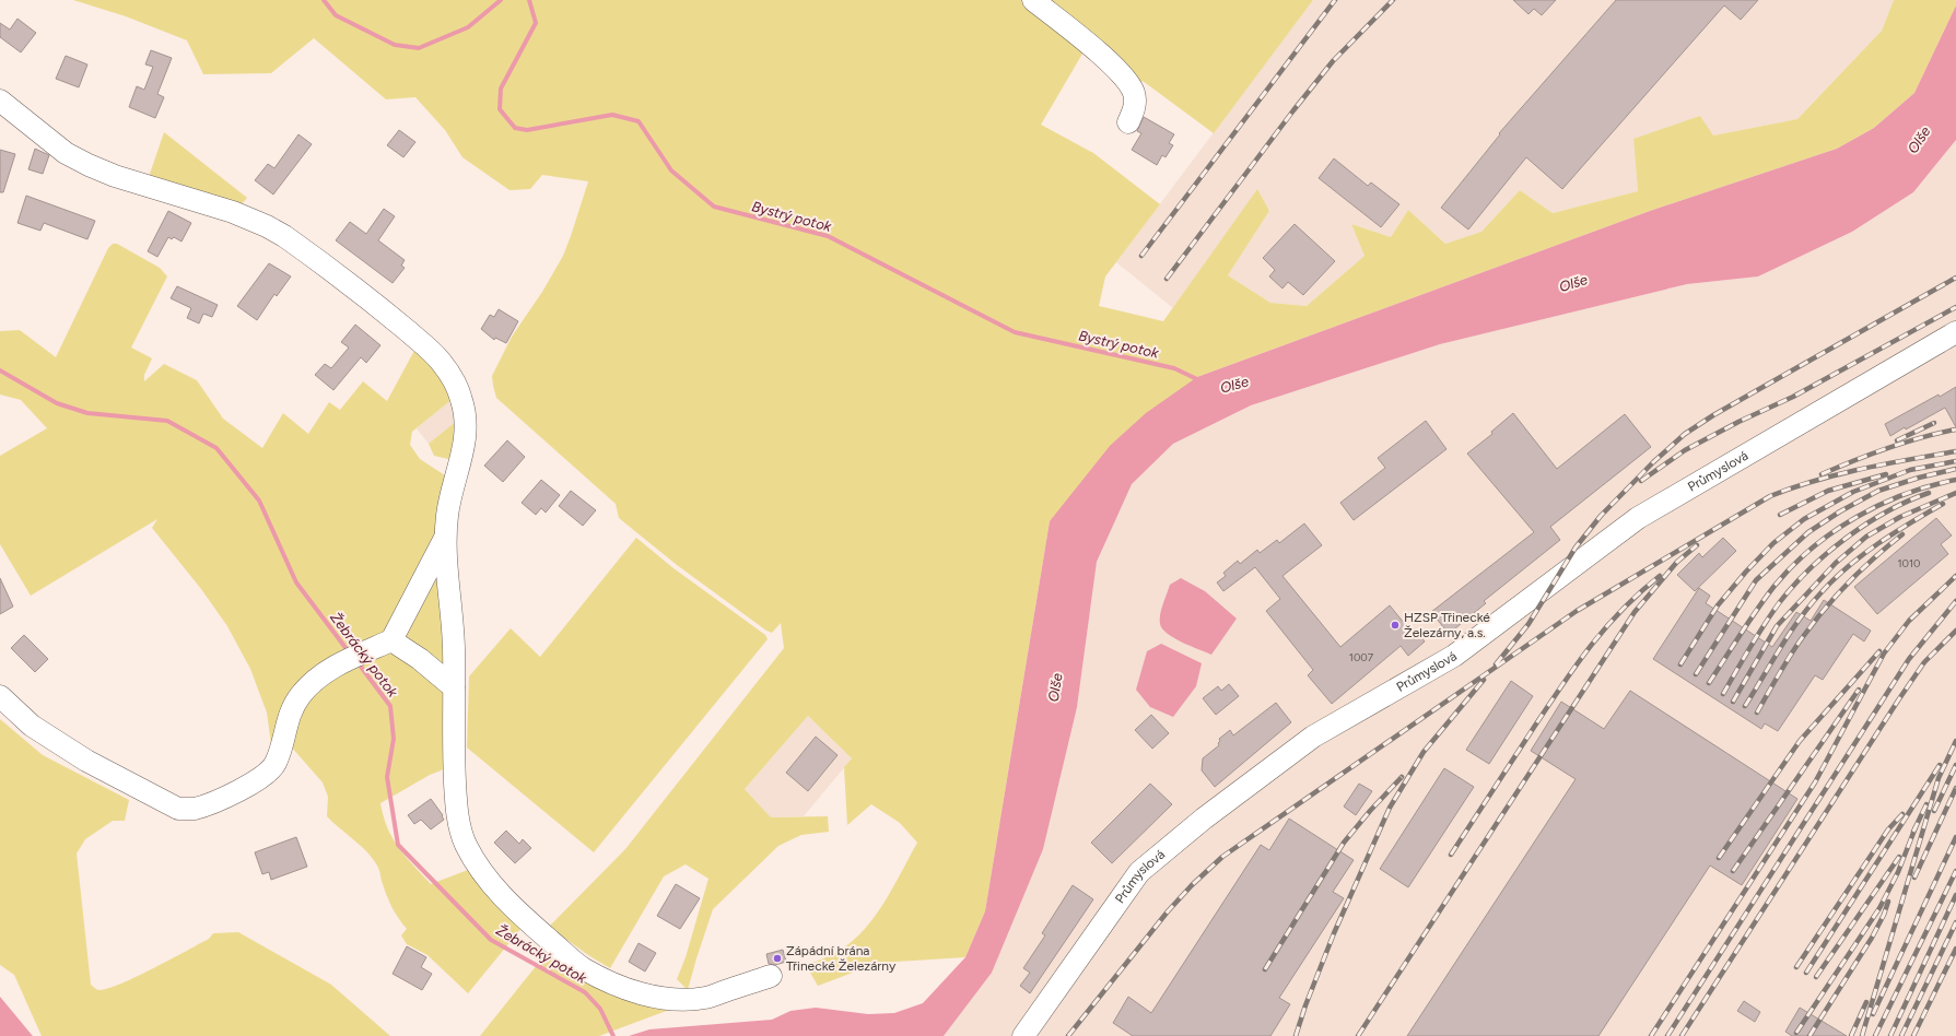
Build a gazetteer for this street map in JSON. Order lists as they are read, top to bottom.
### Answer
{
  "streets": {
    "street": ["Průmyslová"]
  },
  "water": ["Olše", "Bystrý potok", "Žebrácký potok"],
  "places": ["HZSP Třinecké Železárny, a.s.", "Zápádní brána Třinecké Železárny"],
  "house_numbers": ["1010", "1007"]
}
